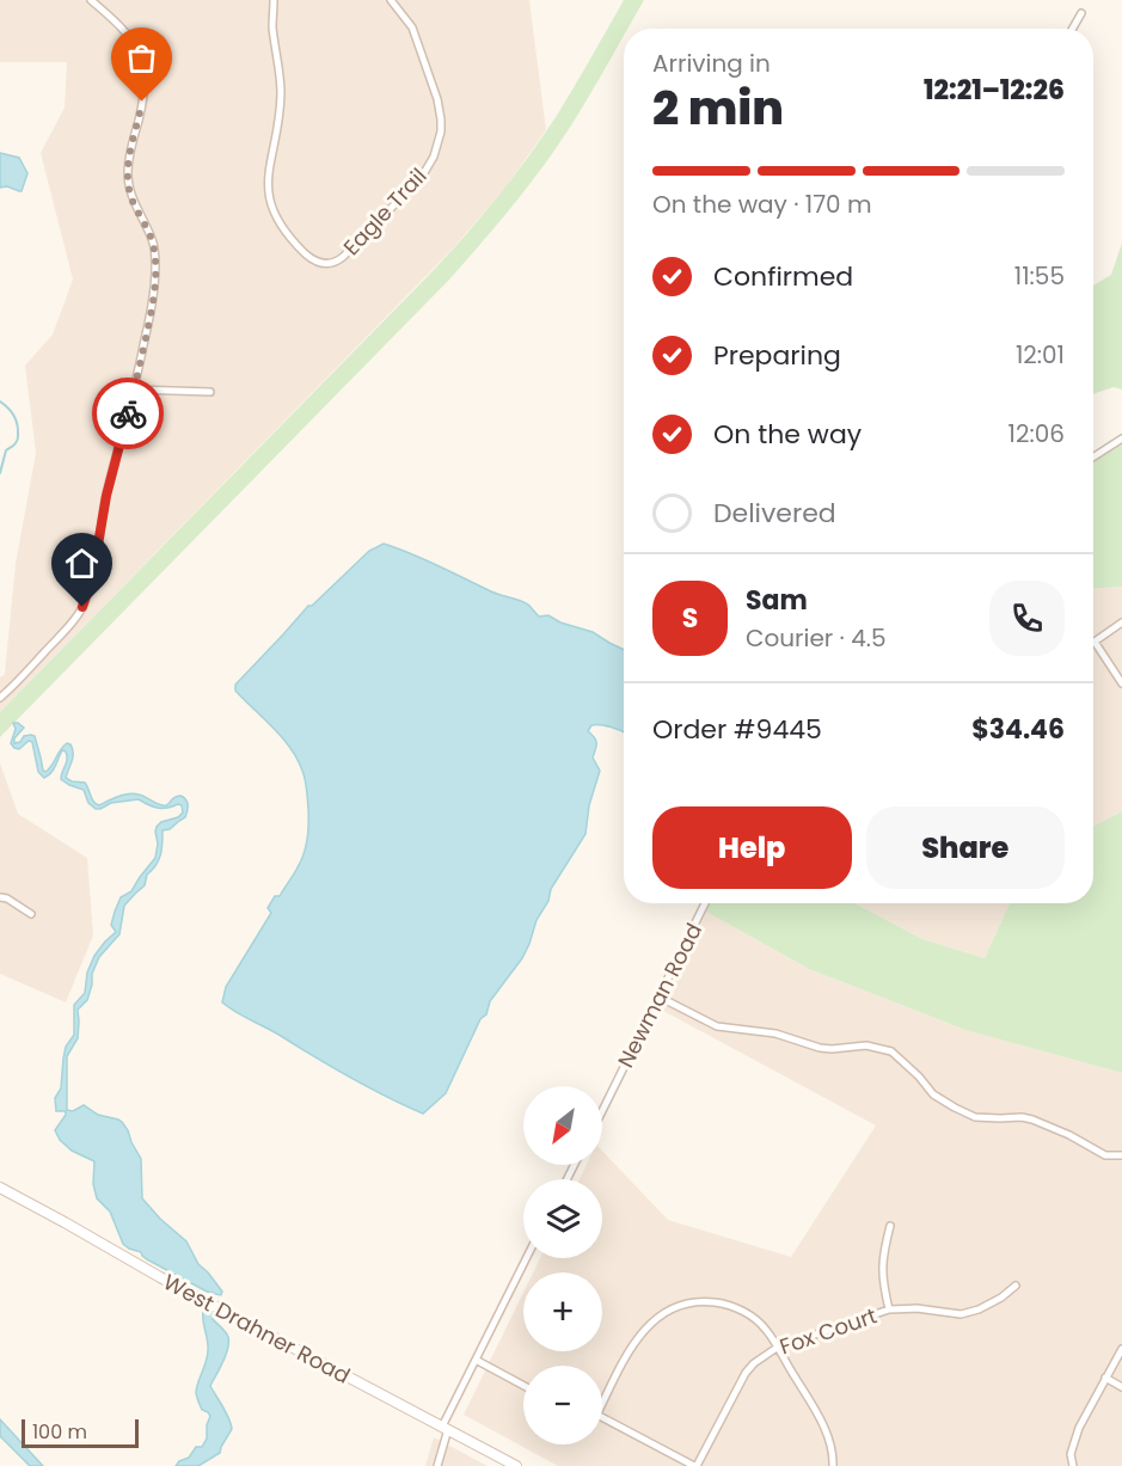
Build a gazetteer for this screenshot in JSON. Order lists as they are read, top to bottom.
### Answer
{
  "streets": {
    "street": [
      "Eagle Trail",
      "Newman Road",
      "West Drahner Road",
      "Fox Court"
    ]
  },
  "scale_bar": "100 m",
  "north": "bottom left",
  "page": {
    "heading": ["2 min", "Arriving in", "12:21–12:26"],
    "panel": [
      "Sam",
      "Courier · 4.5",
      "Order #9445",
      "$34.46"
    ],
    "bar": "On the way · 170 m",
    "list": [
      ["Confirmed", "11:55"],
      ["Preparing", "12:01"],
      ["On the way", "12:06"],
      "Delivered"
    ],
    "round": "S",
    "buttons": ["Help", "Share"],
    "map_buttons": ["+", "−"],
    "scale": "100 m"
  }
}
